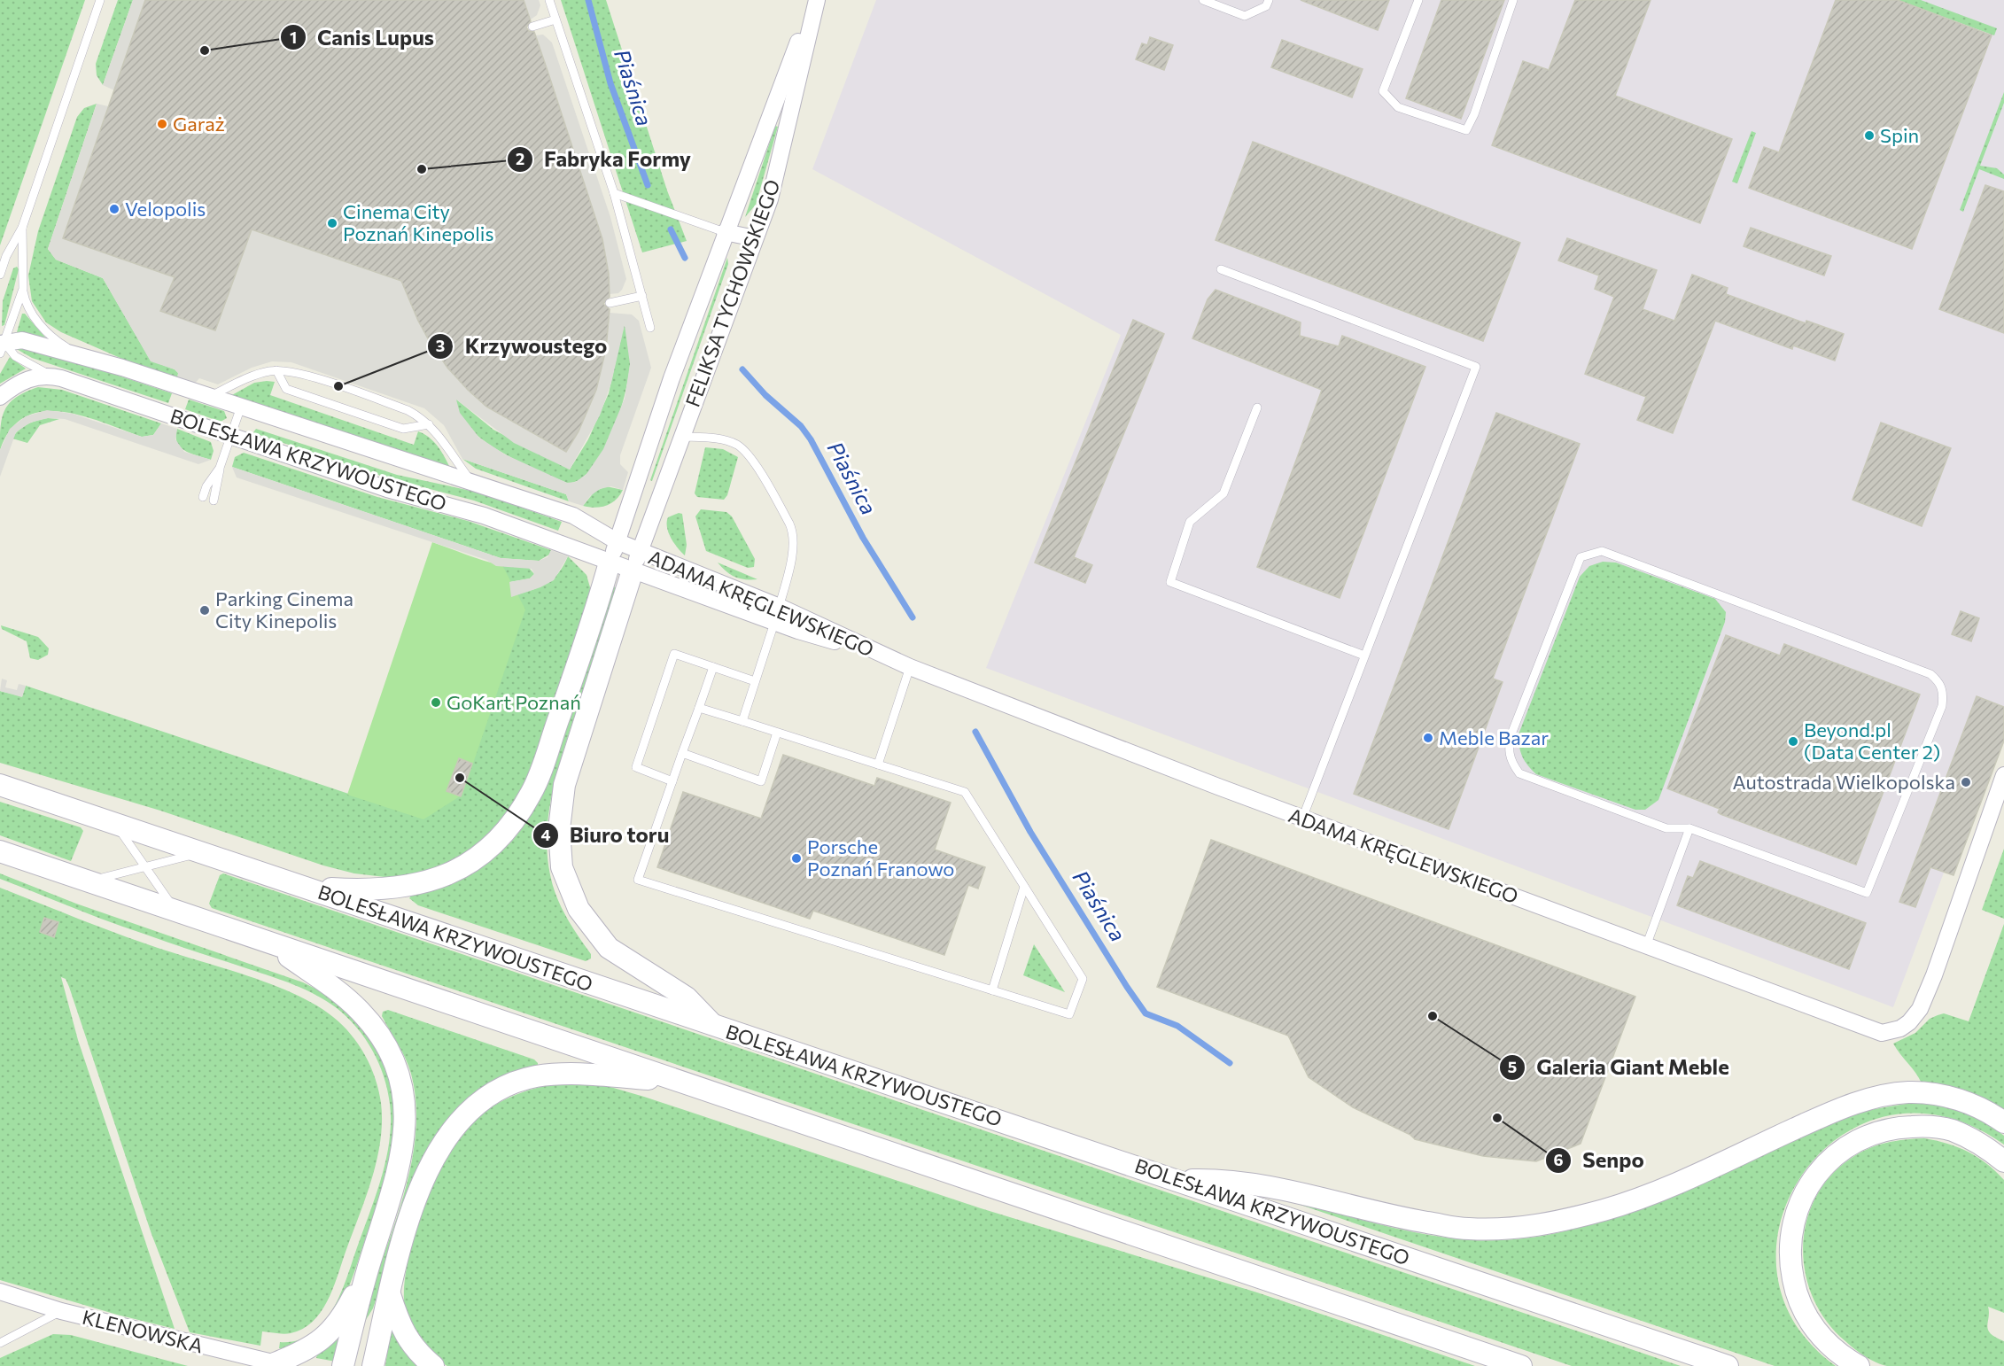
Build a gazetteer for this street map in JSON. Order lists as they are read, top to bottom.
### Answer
{
  "streets": {
    "main road": ["BOLESŁAWA KRZYWOUSTEGO"],
    "street": ["FELIKSA TYCHOWSKIEGO", "ADAMA KRĘGLEWSKIEGO", "KLENOWSKA"]
  },
  "crossings": [
    ["FELIKSA TYCHOWSKIEGO", "BOLESŁAWA KRZYWOUSTEGO"],
    ["FELIKSA TYCHOWSKIEGO", "ADAMA KRĘGLEWSKIEGO"],
    ["BOLESŁAWA KRZYWOUSTEGO", "ADAMA KRĘGLEWSKIEGO"]
  ],
  "water": ["Piaśnica"],
  "places": [
    "Canis Lupus",
    "Garaż",
    "Spin",
    "Fabryka Formy",
    "Velopolis",
    "Cinema City Poznań Kinepolis",
    "Krzywoustego",
    "Parking Cinema City Kinepolis",
    "GoKart Poznań",
    "Meble Bazar",
    "Beyond.pl (Data Center 2)",
    "Biuro toru",
    "Autostrada Wielkopolska",
    "Porsche Poznań Franowo",
    "Galeria Giant Meble",
    "Senpo"
  ]
}
